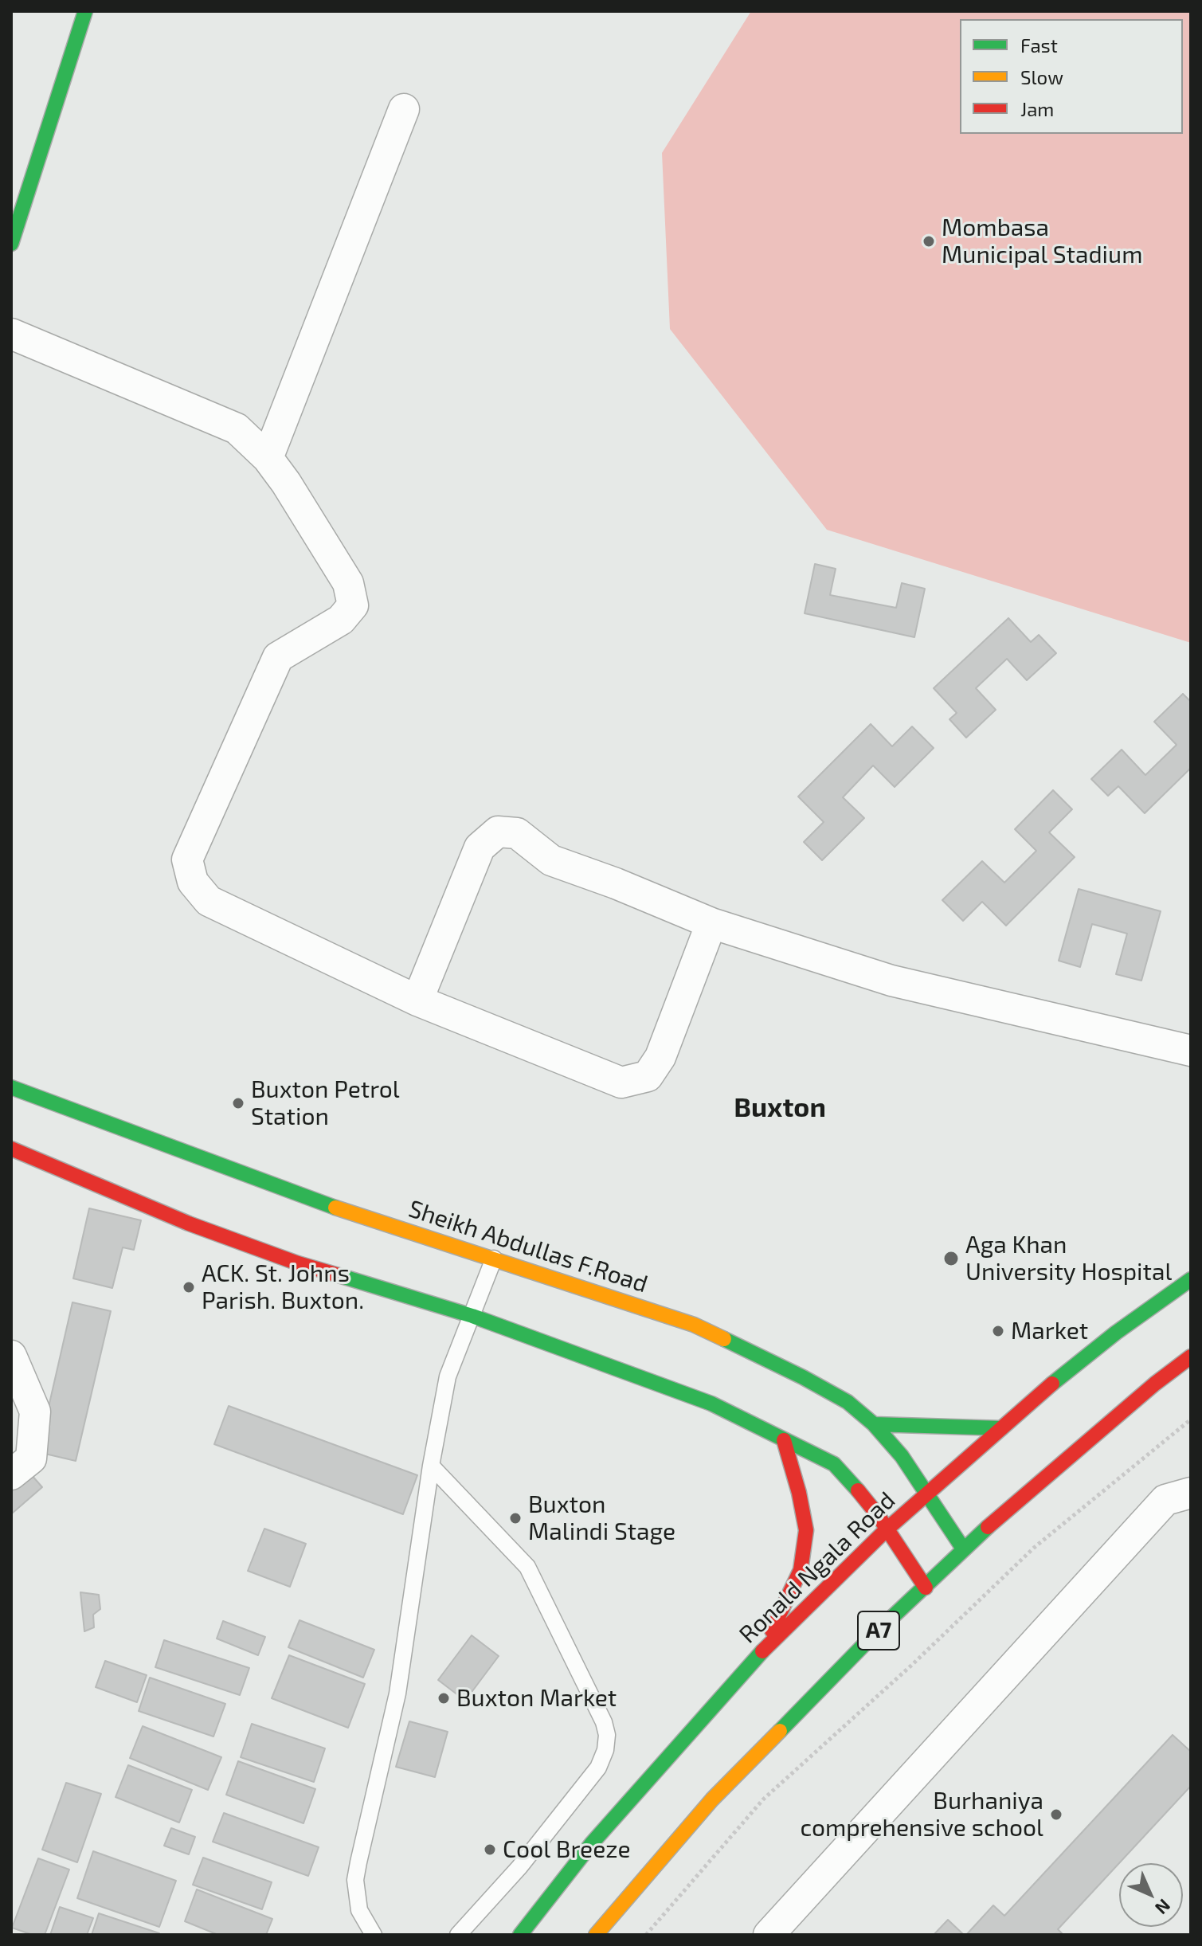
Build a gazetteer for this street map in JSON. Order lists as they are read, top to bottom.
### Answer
{
  "streets": {
    "main road": ["Sheikh Abdullas F.Road", "Ronald Ngala Road", "A7"]
  },
  "crossings": [
    ["Sheikh Abdullas F.Road", "Ronald Ngala Road"],
    ["Sheikh Abdullas F.Road", "A7"]
  ],
  "districts": ["Buxton"],
  "places": [
    "Mombasa Municipal Stadium",
    "Buxton Petrol Station",
    "Aga Khan University Hospital",
    "ACK. St. Johns Parish. Buxton.",
    "Market",
    "Buxton Malindi Stage",
    "Buxton Market",
    "Burhaniya comprehensive school",
    "Cool Breeze"
  ],
  "legend": ["Fast", "Slow", "Jam"],
  "north": "bottom right"
}
